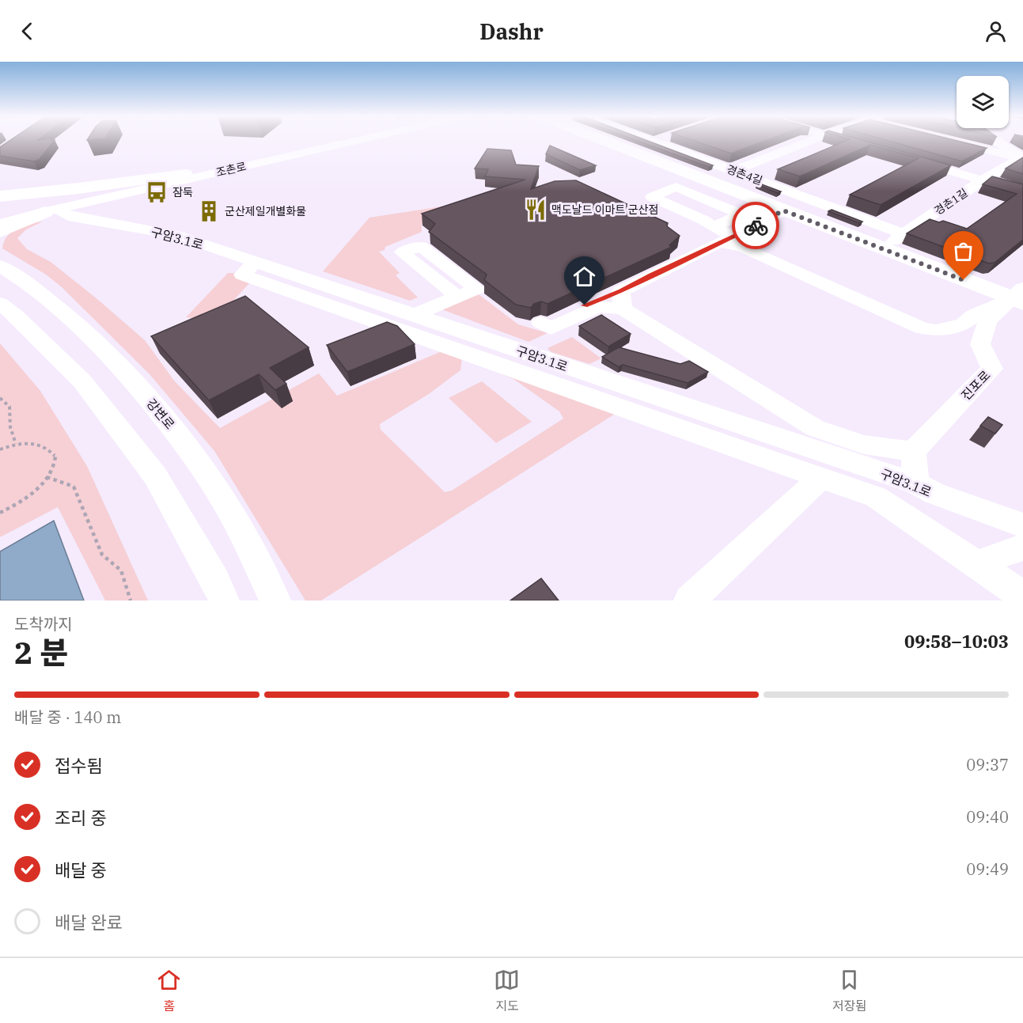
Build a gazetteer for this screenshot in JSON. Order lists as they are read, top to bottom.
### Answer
{
  "streets": {
    "street": [
      "조촌로",
      "경촌4길",
      "경촌1길",
      "구암3.1로",
      "진포로",
      "강변로"
    ]
  },
  "crossings": [
    ["조촌로", "구암3.1로"],
    ["경촌4길", "경촌1길"]
  ],
  "places": {
    "bus stop": ["잠둑"],
    "restaurant": ["맥도날드 이마트 군산점"],
    "building": ["군산제일개별화물"]
  },
  "page": {
    "header": "Dashr",
    "heading": ["2 분", "도착까지", "09:58–10:03"],
    "bar": "배달 중 · 140 m",
    "list": [
      ["접수됨", "09:37"],
      ["조리 중", "09:40"],
      ["배달 중", "09:49"],
      "배달 완료"
    ],
    "tabs": ["홈", "지도", "저장됨"]
  }
}
